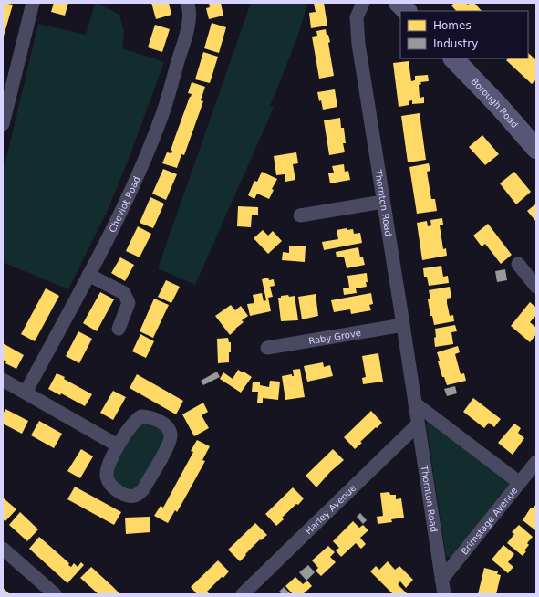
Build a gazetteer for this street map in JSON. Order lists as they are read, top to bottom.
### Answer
{
  "streets": {
    "street": [
      "Borough Road",
      "Thornton Road",
      "Cheviot Road",
      "Raby Grove",
      "Harley Avenue",
      "Brimstage Avenue"
    ]
  },
  "crossings": [
    ["Thornton Road", "Raby Grove"],
    ["Thornton Road", "Harley Avenue"],
    ["Thornton Road", "Brimstage Avenue"]
  ],
  "legend": ["Homes", "Industry"]
}
